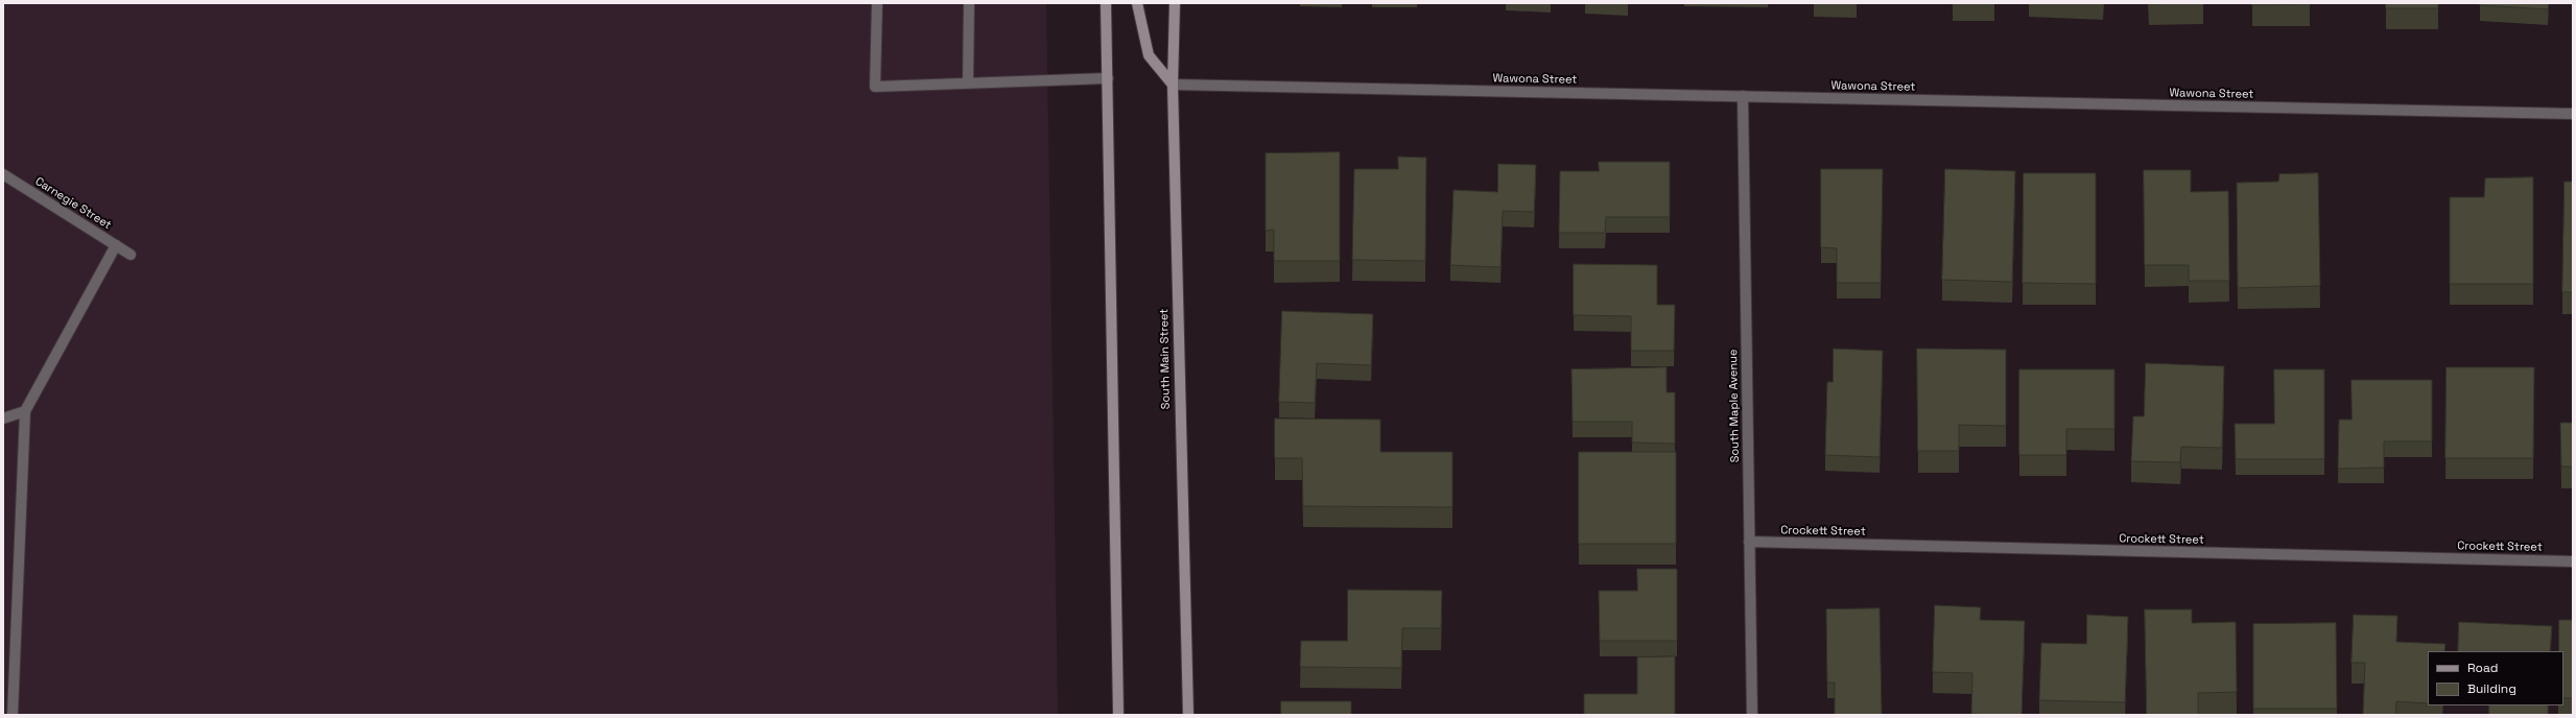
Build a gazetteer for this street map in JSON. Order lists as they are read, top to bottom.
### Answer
{
  "streets": {
    "main road": ["South Main Street"],
    "street": [
      "Wawona Street",
      "Carnegie Street",
      "South Maple Avenue",
      "Crockett Street"
    ]
  },
  "crossings": [
    ["Wawona Street", "South Main Street"],
    ["Wawona Street", "South Maple Avenue"],
    ["South Maple Avenue", "Crockett Street"]
  ],
  "legend": ["Road", "Building"]
}
